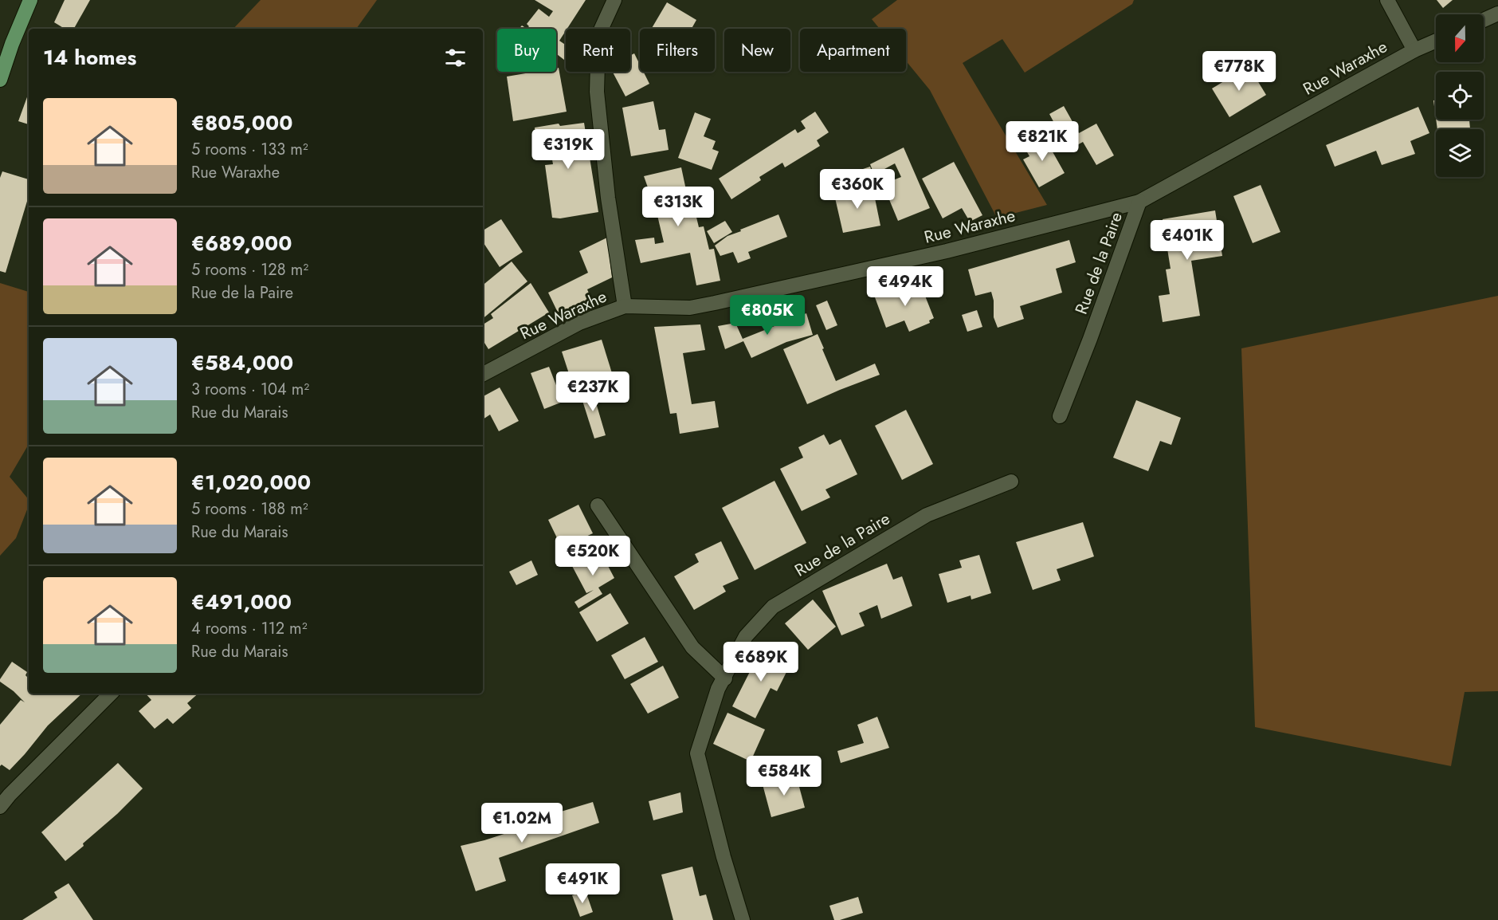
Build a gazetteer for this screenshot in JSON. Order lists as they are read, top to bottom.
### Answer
{
  "streets": {
    "street": ["Rue Waraxhe", "Rue de la Paire"]
  },
  "crossings": [
    ["Rue Waraxhe", "Rue de la Paire"]
  ],
  "north": "bottom",
  "page": {
    "chip": [
      "Buy",
      "Rent",
      "Filters",
      "New",
      "Apartment"
    ],
    "heading": "14 homes",
    "price": [
      "€778K",
      "€821K",
      "€319K",
      "€360K",
      "€313K",
      "€401K",
      "€494K",
      "€805K",
      "€237K",
      "€520K",
      "€689K",
      "€584K",
      "€1.02M",
      "€491K"
    ],
    "list": [
      {
        "name": "€805,000",
        "note": "5 rooms · 133 m² · Rue Waraxhe"
      },
      {
        "name": "€689,000",
        "note": "5 rooms · 128 m² · Rue de la Paire"
      },
      {
        "name": "€584,000",
        "note": "3 rooms · 104 m² · Rue du Marais"
      },
      {
        "name": "€1,020,000",
        "note": "5 rooms · 188 m² · Rue du Marais"
      },
      {
        "name": "€491,000",
        "note": "4 rooms · 112 m² · Rue du Marais"
      }
    ]
  }
}
